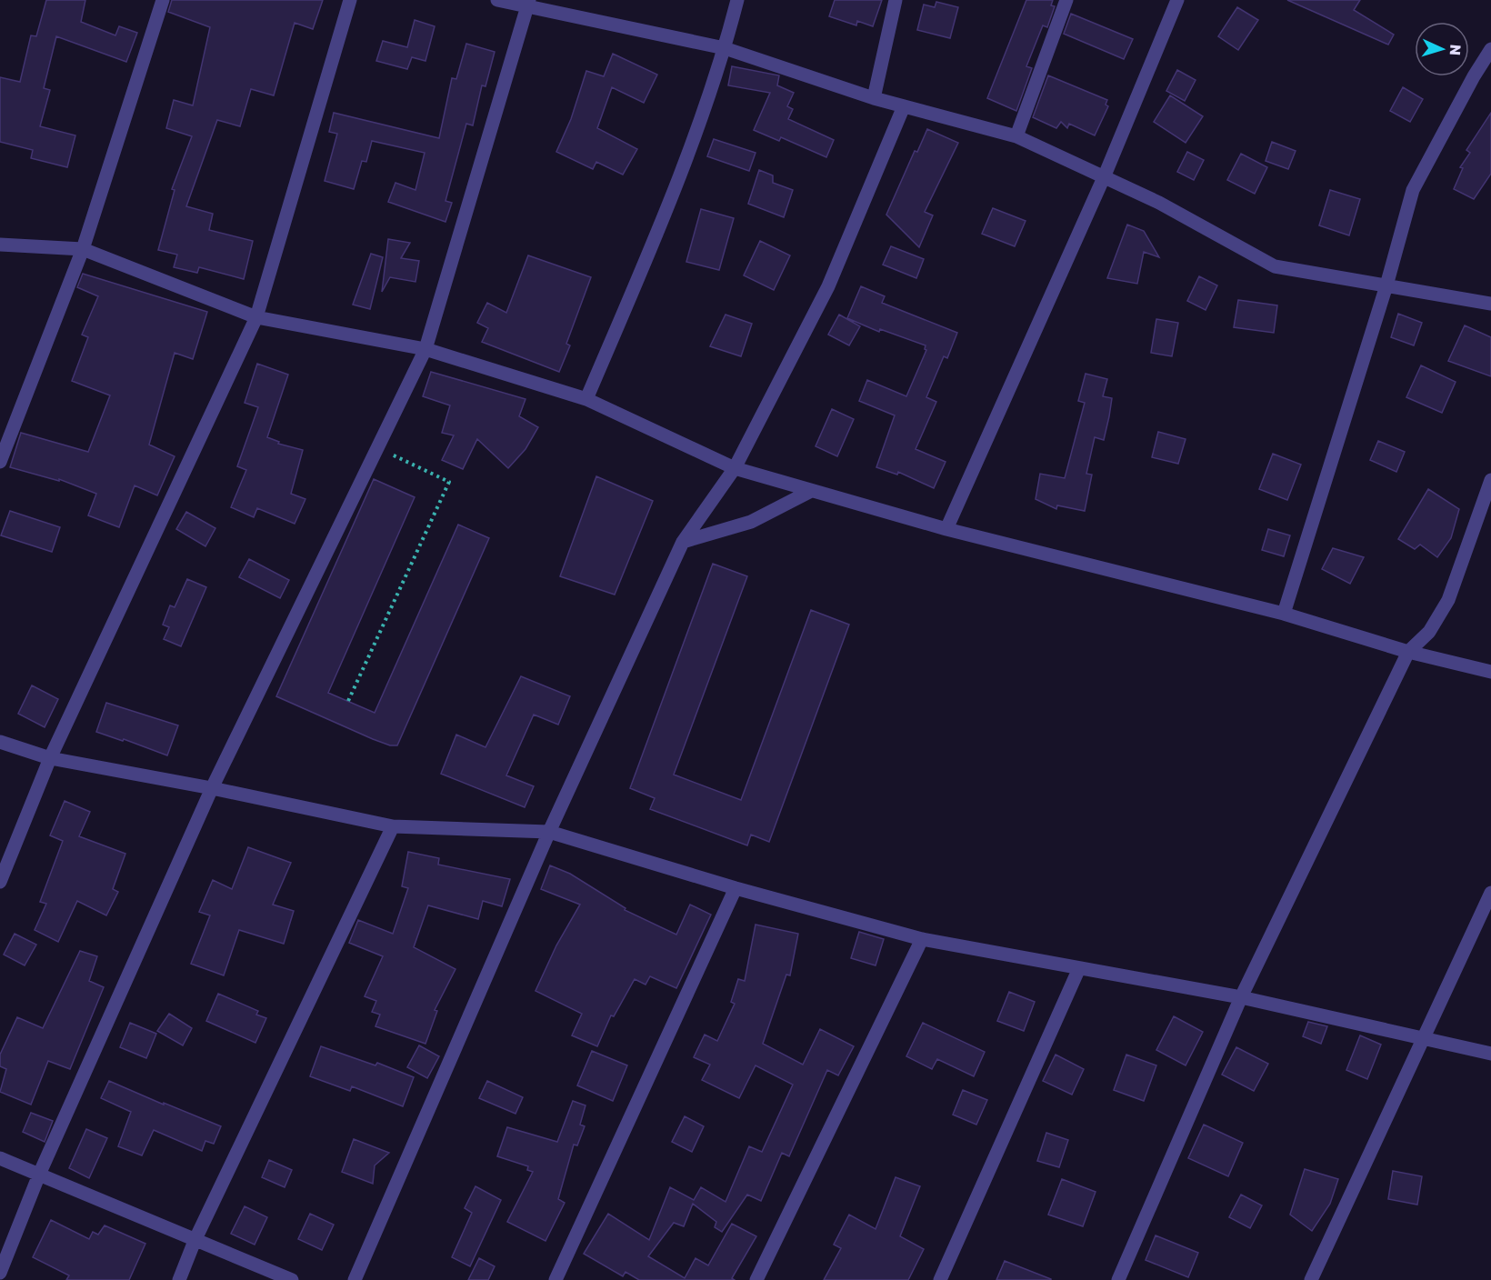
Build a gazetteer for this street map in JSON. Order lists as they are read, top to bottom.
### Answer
{
  "north": "right"
}
